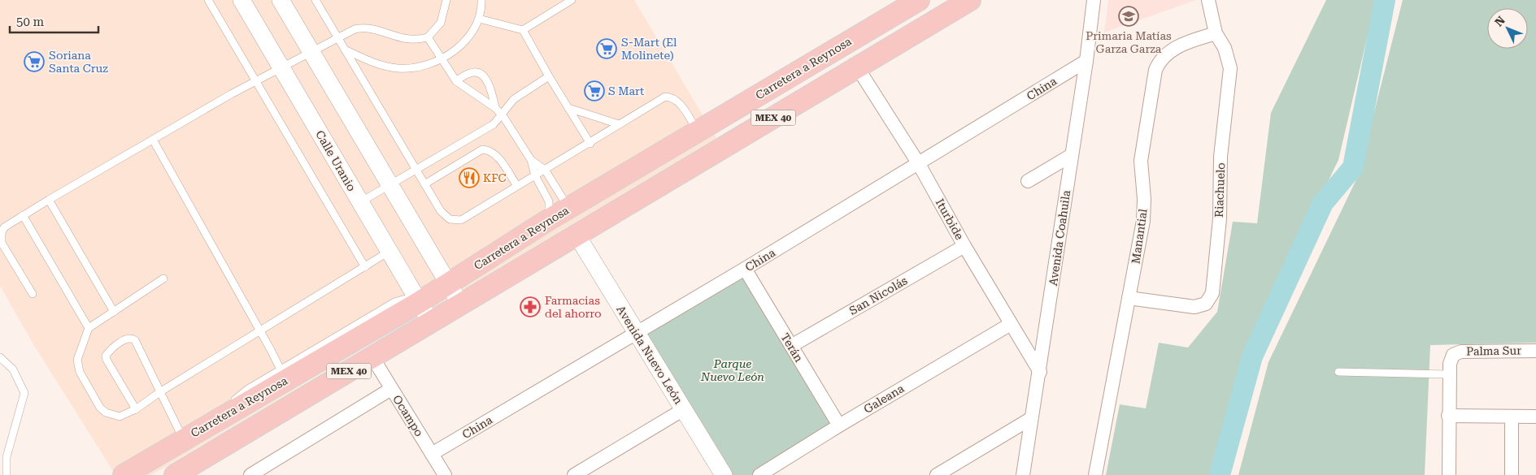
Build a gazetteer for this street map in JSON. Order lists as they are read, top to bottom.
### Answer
{
  "streets": {
    "main road": ["Carretera a Reynosa", "MEX 40"],
    "street": [
      "China",
      "Calle Uranio",
      "Riachuelo",
      "Iturbide",
      "Manantial",
      "Avenida Coahuila",
      "San Nicolás",
      "Terán",
      "Palma Sur",
      "Avenida Nuevo León",
      "Galeana",
      "Ocampo"
    ]
  },
  "crossings": [
    ["Carretera a Reynosa", "Calle Uranio"],
    ["China", "Iturbide"],
    ["China", "Avenida Coahuila"],
    ["China", "Terán"],
    ["China", "Avenida Nuevo León"],
    ["China", "Ocampo"],
    ["MEX 40", "Calle Uranio"],
    ["MEX 40", "Iturbide"],
    ["MEX 40", "Avenida Nuevo León"],
    ["MEX 40", "Ocampo"],
    ["Riachuelo", "Manantial"],
    ["Iturbide", "Avenida Coahuila"],
    ["Iturbide", "San Nicolás"],
    ["Iturbide", "Galeana"],
    ["San Nicolás", "Terán"],
    ["Terán", "Galeana"]
  ],
  "parks": ["Parque Nuevo León"],
  "places": {
    "school or university": ["Primaria Matías Garza Garza"],
    "supermarket": ["S-Mart (El Molinete)", "Soriana Santa Cruz", "S Mart"],
    "restaurant": ["KFC"],
    "pharmacy": ["Farmacias del ahorro"]
  },
  "scale_bar": "50 m",
  "north": "top left"
}
